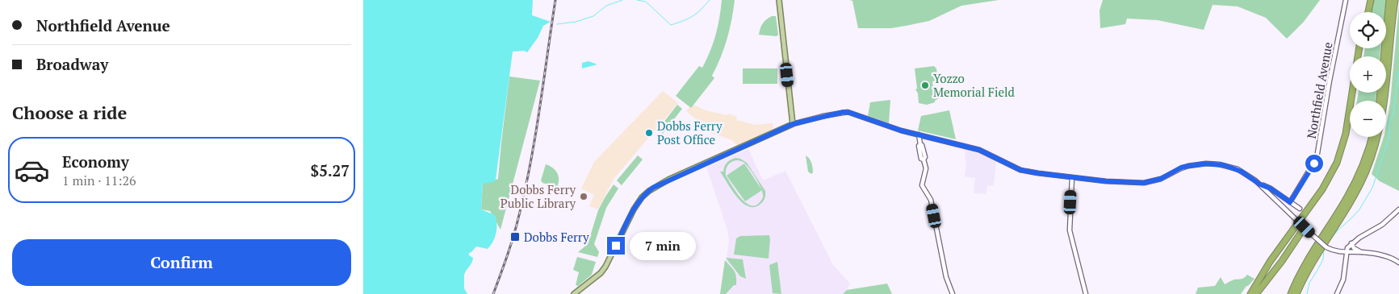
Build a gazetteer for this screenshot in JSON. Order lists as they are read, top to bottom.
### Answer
{
  "streets": {
    "main road": ["Northfield Avenue"]
  },
  "places": {
    "other": ["Yozzo Memorial Field", "Dobbs Ferry Post Office", "Dobbs Ferry Public Library"],
    "transit": ["Dobbs Ferry"]
  },
  "page": {
    "banner": ["Northfield Avenue", "Broadway"],
    "map_buttons": ["+", "−"],
    "heading": "Choose a ride",
    "list": [
      {
        "name": "Economy",
        "note": "1 min · 11:26",
        "value": "$5.27"
      }
    ],
    "buttons": "Confirm",
    "bubble": "7 min"
  }
}
